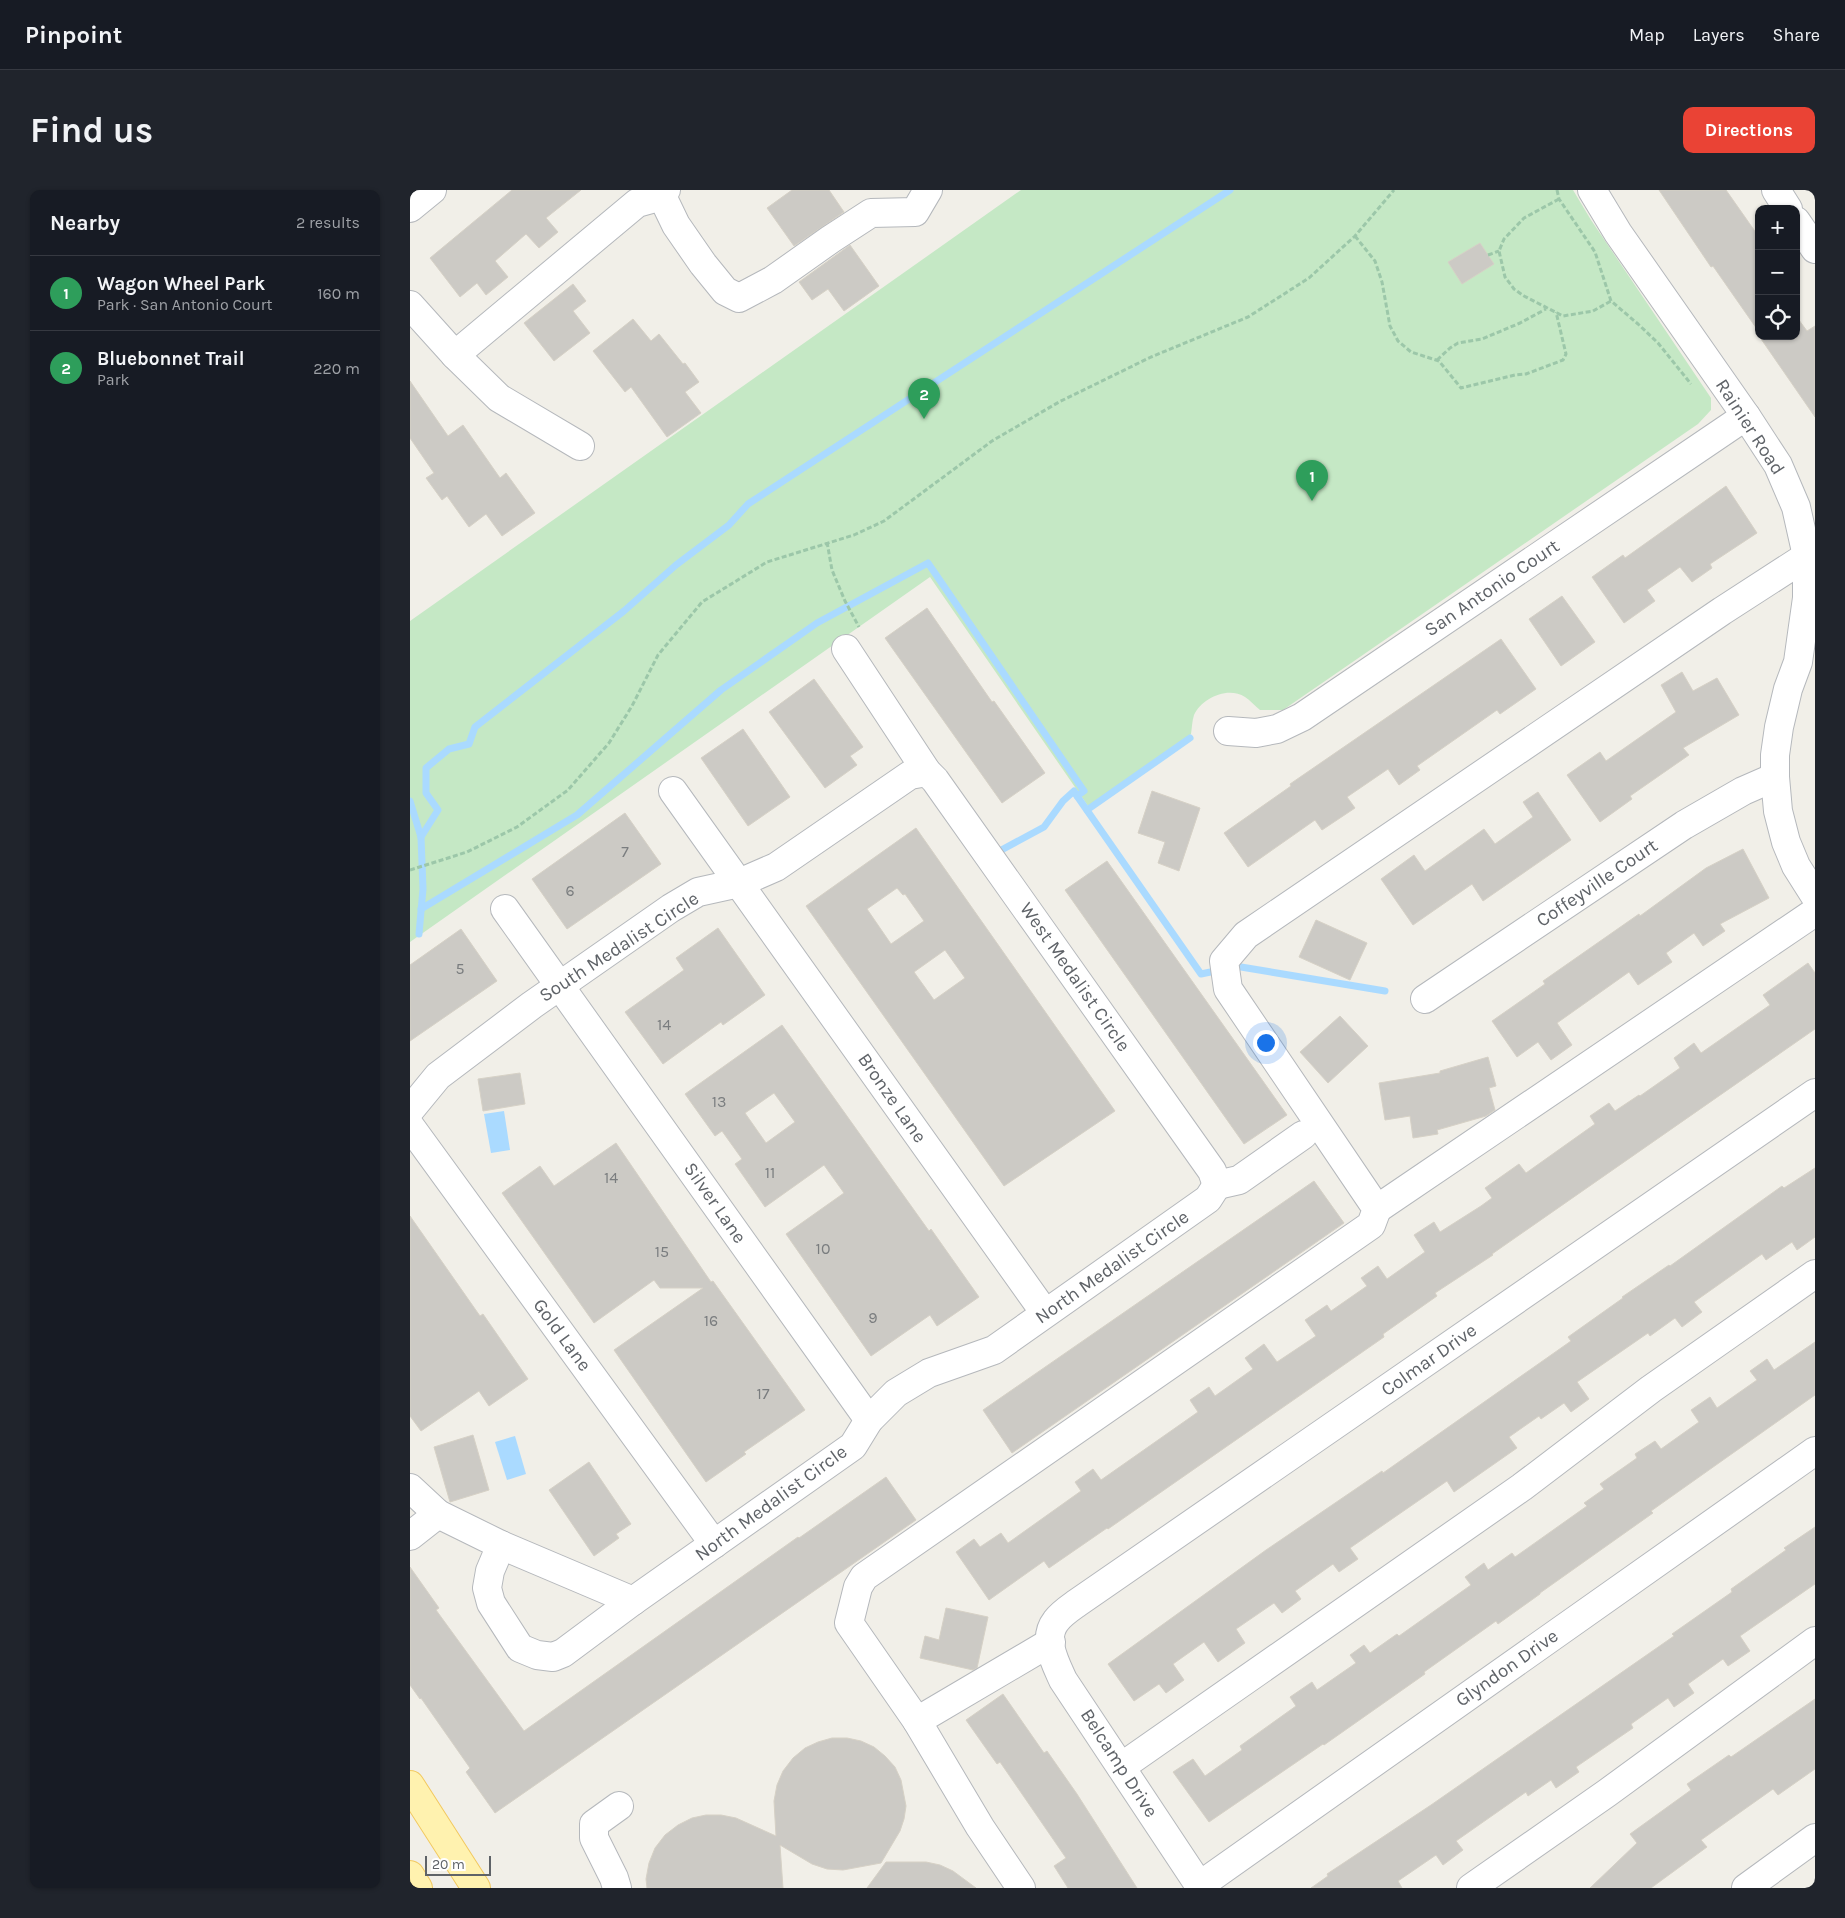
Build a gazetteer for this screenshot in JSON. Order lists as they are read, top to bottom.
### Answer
{
  "streets": {
    "street": [
      "Rainier Road",
      "San Antonio Court",
      "Coffeyville Court",
      "South Medalist Circle",
      "West Medalist Circle",
      "Bronze Lane",
      "Silver Lane",
      "North Medalist Circle",
      "Gold Lane",
      "Colmar Drive",
      "Glyndon Drive",
      "Belcamp Drive"
    ]
  },
  "crossings": [
    ["Rainier Road", "San Antonio Court"],
    ["Rainier Road", "Coffeyville Court"],
    ["South Medalist Circle", "West Medalist Circle"],
    ["South Medalist Circle", "Bronze Lane"],
    ["South Medalist Circle", "Silver Lane"],
    ["West Medalist Circle", "North Medalist Circle"],
    ["Bronze Lane", "North Medalist Circle"],
    ["Silver Lane", "North Medalist Circle"],
    ["North Medalist Circle", "Gold Lane"],
    ["Colmar Drive", "Belcamp Drive"],
    ["Glyndon Drive", "Belcamp Drive"]
  ],
  "house_numbers": [
    "7",
    "6",
    "5",
    "14",
    "13",
    "11",
    "14",
    "10",
    "15",
    "9",
    "16",
    "17"
  ],
  "scale_bar": "20 m",
  "page": {
    "header": "Pinpoint",
    "nav": ["Map", "Layers", "Share"],
    "buttons": "Directions",
    "title": "Find us",
    "heading": ["Nearby", "2 results"],
    "map_buttons": ["+", "−"],
    "list": [
      {
        "mark": "1",
        "name": "Wagon Wheel Park",
        "note": "Park · San Antonio Court",
        "value": "160 m"
      },
      {
        "mark": "2",
        "name": "Bluebonnet Trail",
        "note": "Park",
        "value": "220 m"
      }
    ],
    "pins": ["2", "1"],
    "scale": "20 m"
  }
}
